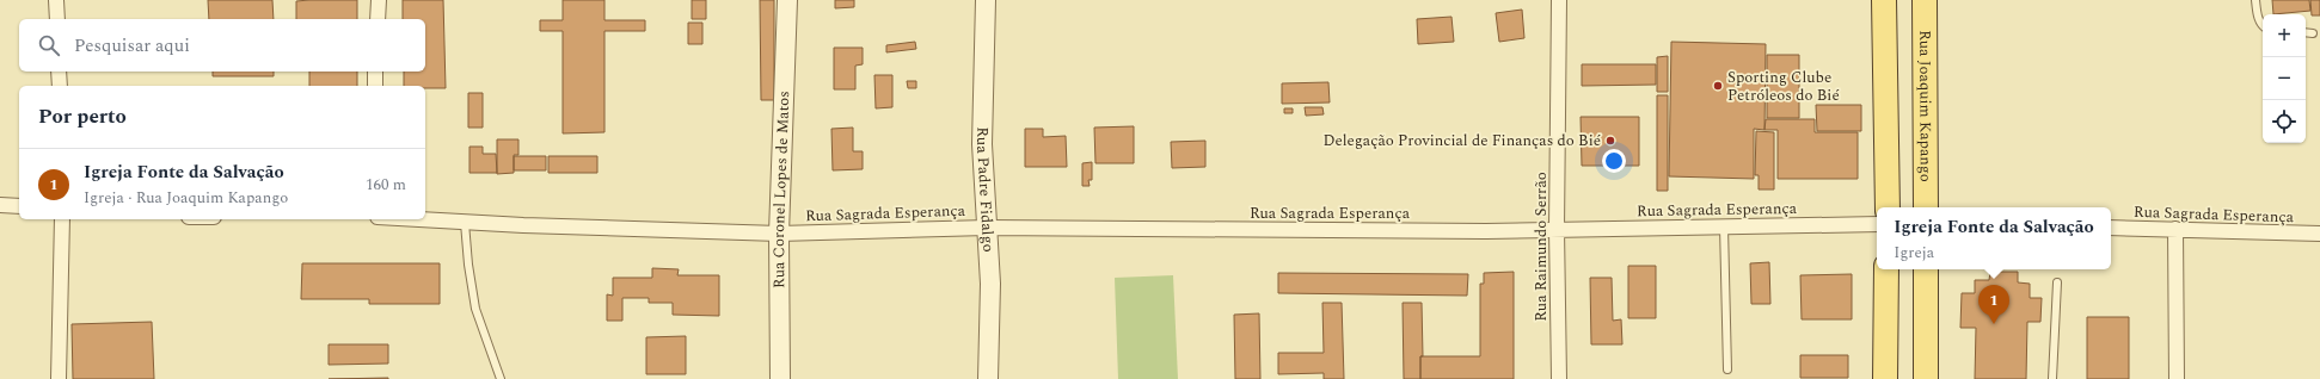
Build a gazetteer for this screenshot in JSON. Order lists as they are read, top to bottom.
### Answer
{
  "streets": {
    "main road": ["Rua Joaquim Kapango"],
    "street": [
      "Rua Coronel Lopes de Matos",
      "Rua Padre Fidalgo",
      "Rua Sagrada Esperança",
      "Rua Raimundo Serrão"
    ]
  },
  "crossings": [
    ["Rua Coronel Lopes de Matos", "Rua Sagrada Esperança"],
    ["Rua Padre Fidalgo", "Rua Sagrada Esperança"],
    ["Rua Sagrada Esperança", "Rua Raimundo Serrão"]
  ],
  "places": ["Sporting Clube Petróleos do Bié", "Delegação Provincial de Finanças do Bié"],
  "page": {
    "map_buttons": ["+", "−"],
    "search": "Pesquisar aqui",
    "heading": "Por perto",
    "list": [
      {
        "mark": "1",
        "name": "Igreja Fonte da Salvação",
        "note": "Igreja · Rua Joaquim Kapango",
        "value": "160 m"
      }
    ],
    "popup": ["Igreja Fonte da Salvação", "Igreja"],
    "pins": "1"
  }
}
